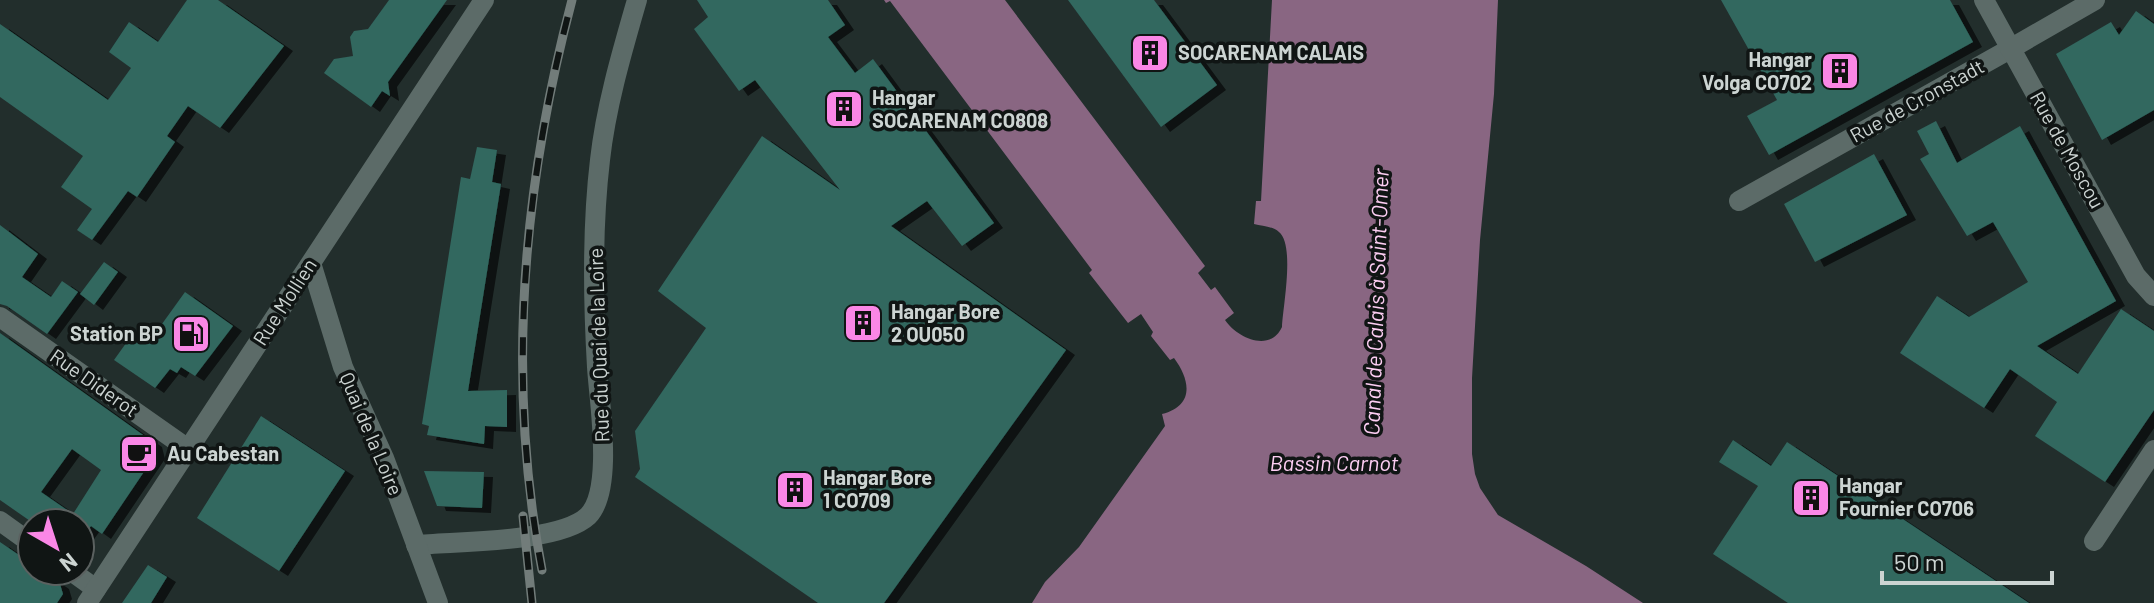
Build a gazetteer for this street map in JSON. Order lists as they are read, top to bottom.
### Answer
{
  "streets": {
    "street": [
      "Rue de Cronstadt",
      "Rue de Moscou",
      "Rue Mollien",
      "Rue du Quai de la Loire",
      "Rue Diderot",
      "Quai de la Loire"
    ]
  },
  "crossings": [
    ["Rue de Cronstadt", "Rue de Moscou"],
    ["Rue Mollien", "Rue Diderot"],
    ["Rue Mollien", "Quai de la Loire"],
    ["Rue du Quai de la Loire", "Quai de la Loire"]
  ],
  "water": ["Canal de Calais à Saint-Omer", "Bassin Carnot"],
  "places": {
    "building": [
      "SOCARENAM CALAIS",
      "Hangar Volga CO702",
      "Hangar SOCARENAM CO808",
      "Hangar Bore 2 OU050",
      "Hangar Bore 1 CO709",
      "Hangar Fournier CO706"
    ],
    "fuel station": ["Station BP"],
    "cafe": ["Au Cabestan"]
  },
  "scale_bar": "50 m",
  "north": "bottom right"
}
